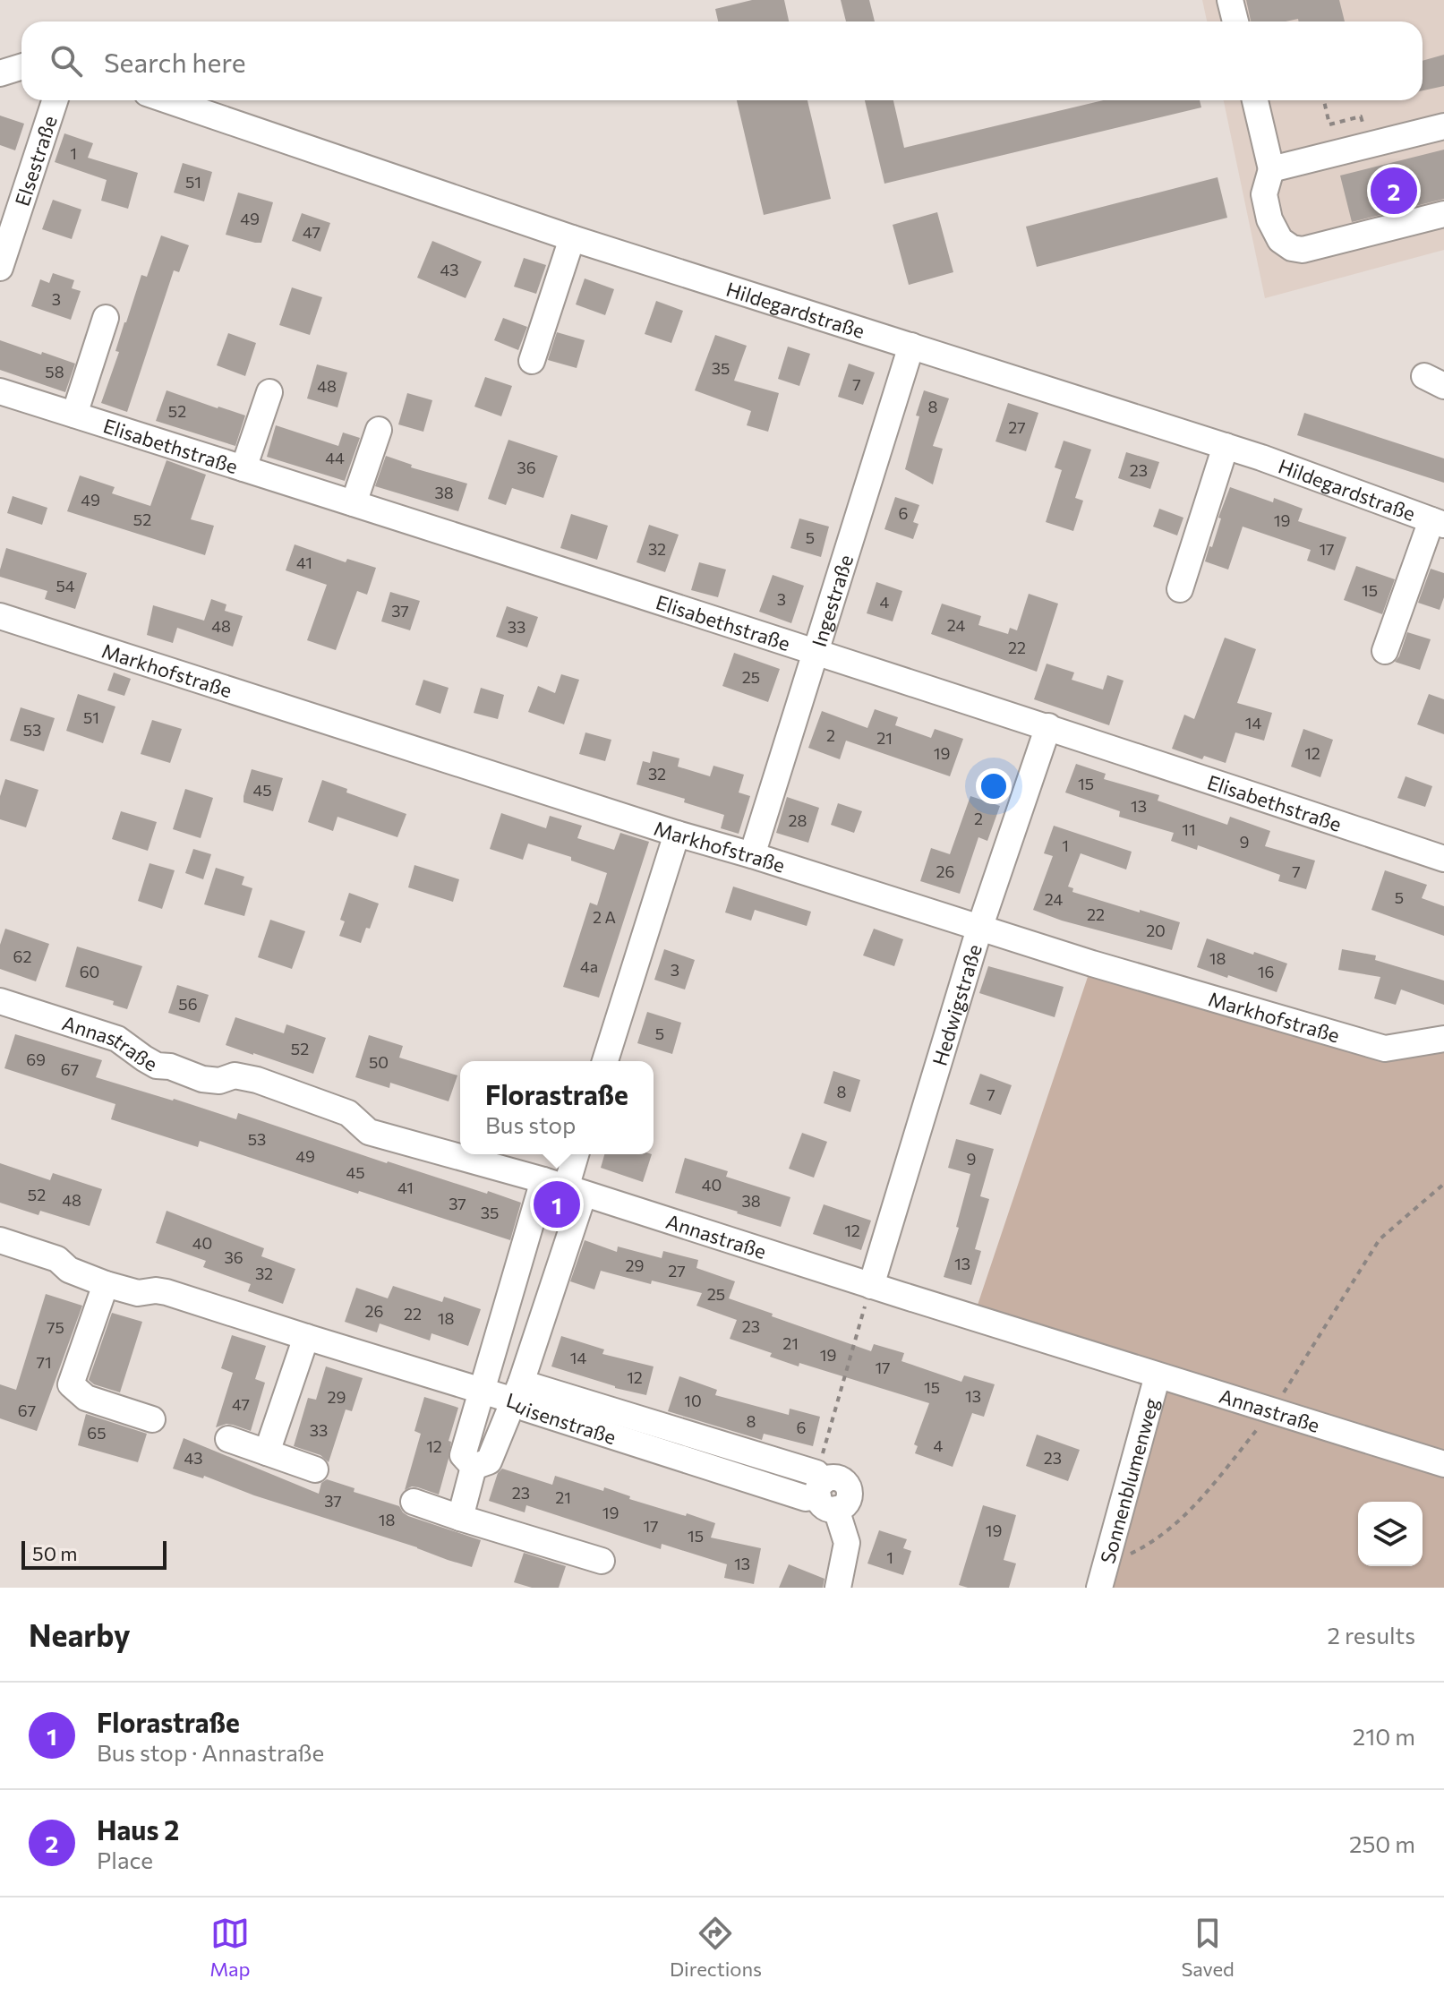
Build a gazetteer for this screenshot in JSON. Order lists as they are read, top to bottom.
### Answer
{
  "streets": {
    "street": [
      "Elsestraße",
      "Hildegardstraße",
      "Elisabethstraße",
      "Ingestraße",
      "Markhofstraße",
      "Hedwigstraße",
      "Annastraße",
      "Luisenstraße",
      "Sonnenblumenweg"
    ]
  },
  "crossings": [
    ["Hildegardstraße", "Ingestraße"],
    ["Elisabethstraße", "Ingestraße"],
    ["Elisabethstraße", "Hedwigstraße"],
    ["Ingestraße", "Markhofstraße"],
    ["Markhofstraße", "Hedwigstraße"],
    ["Hedwigstraße", "Annastraße"],
    ["Annastraße", "Sonnenblumenweg"]
  ],
  "house_numbers": [
    "1",
    "51",
    "49",
    "47",
    "43",
    "3",
    "35",
    "58",
    "7",
    "48",
    "8",
    "52",
    "27",
    "44",
    "36",
    "23",
    "38",
    "49",
    "6",
    "52",
    "19",
    "5",
    "32",
    "17",
    "41",
    "54",
    "15",
    "3",
    "4",
    "37",
    "24",
    "48",
    "33",
    "22",
    "25",
    "51",
    "14",
    "53",
    "2",
    "21",
    "19",
    "12",
    "32",
    "15",
    "45",
    "13",
    "2",
    "28",
    "11",
    "9",
    "1",
    "26",
    "7",
    "5",
    "24",
    "22",
    "2 A",
    "20",
    "62",
    "18",
    "4a",
    "3",
    "60",
    "16",
    "56",
    "5",
    "52",
    "69",
    "50",
    "67",
    "8",
    "7",
    "53",
    "49",
    "9",
    "45",
    "40",
    "41",
    "52",
    "48",
    "38",
    "37",
    "35",
    "12",
    "40",
    "36",
    "13",
    "29",
    "27",
    "32",
    "25",
    "26",
    "22",
    "18",
    "23",
    "75",
    "21",
    "19",
    "14",
    "71",
    "17",
    "12",
    "15",
    "13",
    "29",
    "10",
    "47",
    "67",
    "8",
    "6",
    "33",
    "65",
    "4",
    "12",
    "43",
    "23",
    "23",
    "21",
    "37",
    "19",
    "18",
    "17",
    "19",
    "15",
    "1",
    "13"
  ],
  "scale_bar": "50 m",
  "page": {
    "search": "Search here",
    "pins": ["2", "1"],
    "popup": ["Florastraße", "Bus stop"],
    "scale": "50 m",
    "heading": ["Nearby", "2 results"],
    "list": [
      {
        "mark": "1",
        "name": "Florastraße",
        "note": "Bus stop · Annastraße",
        "value": "210 m"
      },
      {
        "mark": "2",
        "name": "Haus 2",
        "note": "Place",
        "value": "250 m"
      }
    ],
    "nav": ["Map", "Directions", "Saved"]
  }
}
